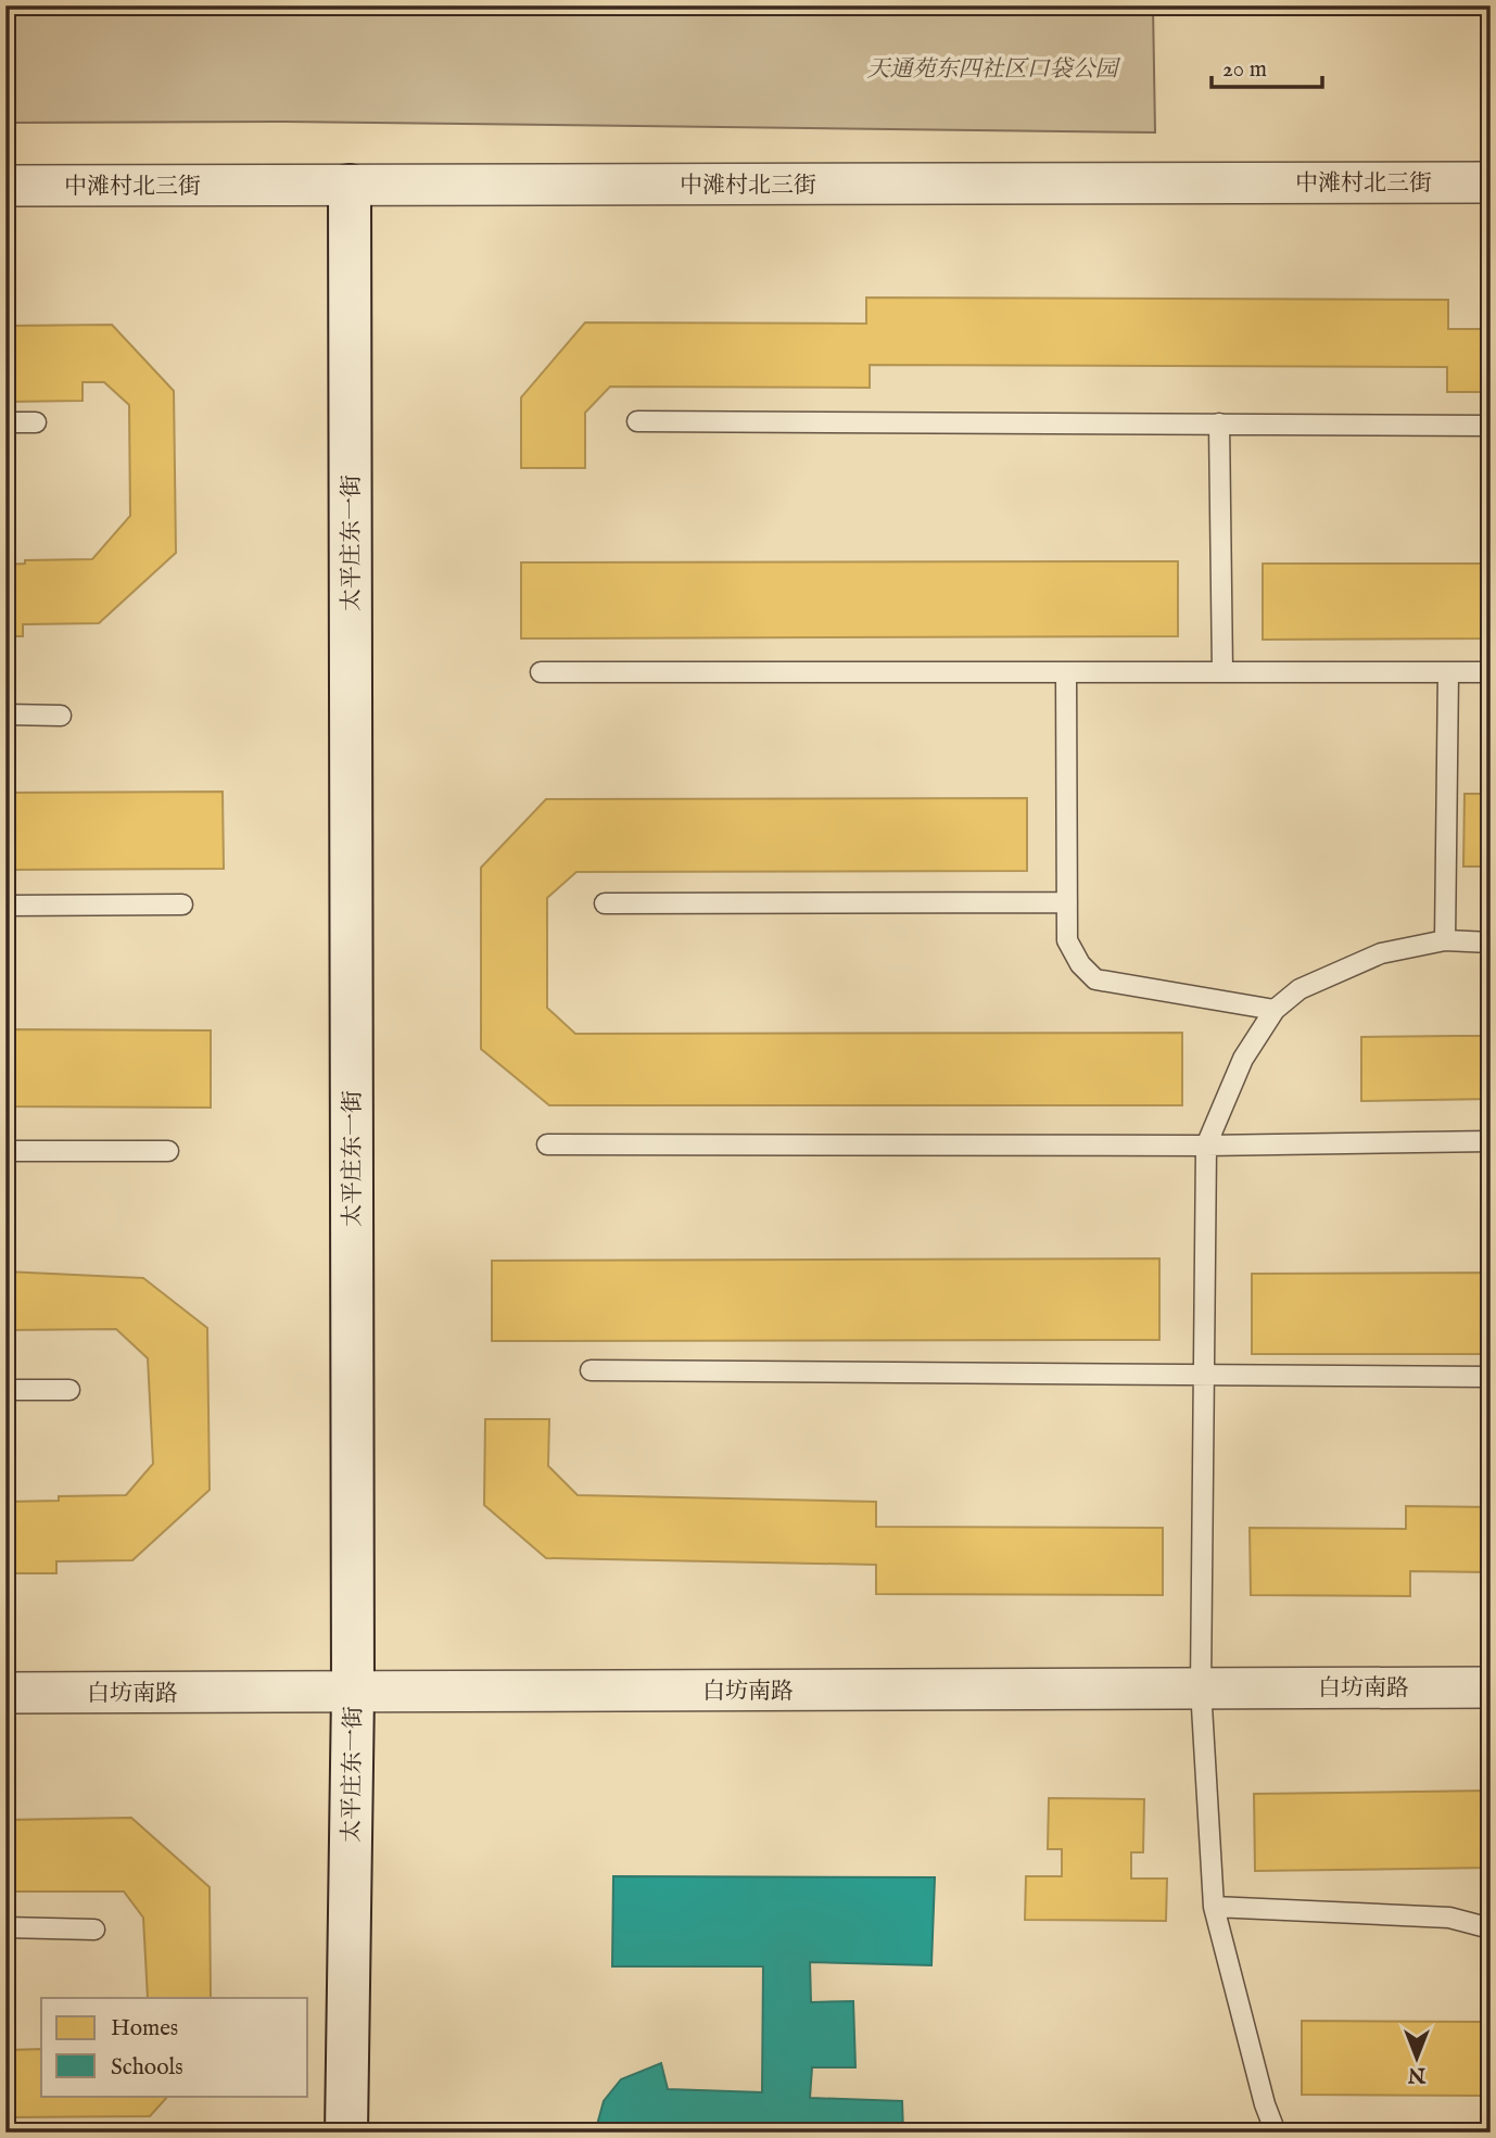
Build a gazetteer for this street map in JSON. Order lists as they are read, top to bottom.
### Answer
{
  "streets": {
    "street": ["中滩村北三街", "太平庄东一街", "白坊南路"]
  },
  "crossings": [
    ["中滩村北三街", "太平庄东一街"],
    ["太平庄东一街", "白坊南路"]
  ],
  "parks": ["天通苑东四社区口袋公园"],
  "legend": ["Homes", "Schools"],
  "scale_bar": "20 m",
  "north": "bottom"
}
